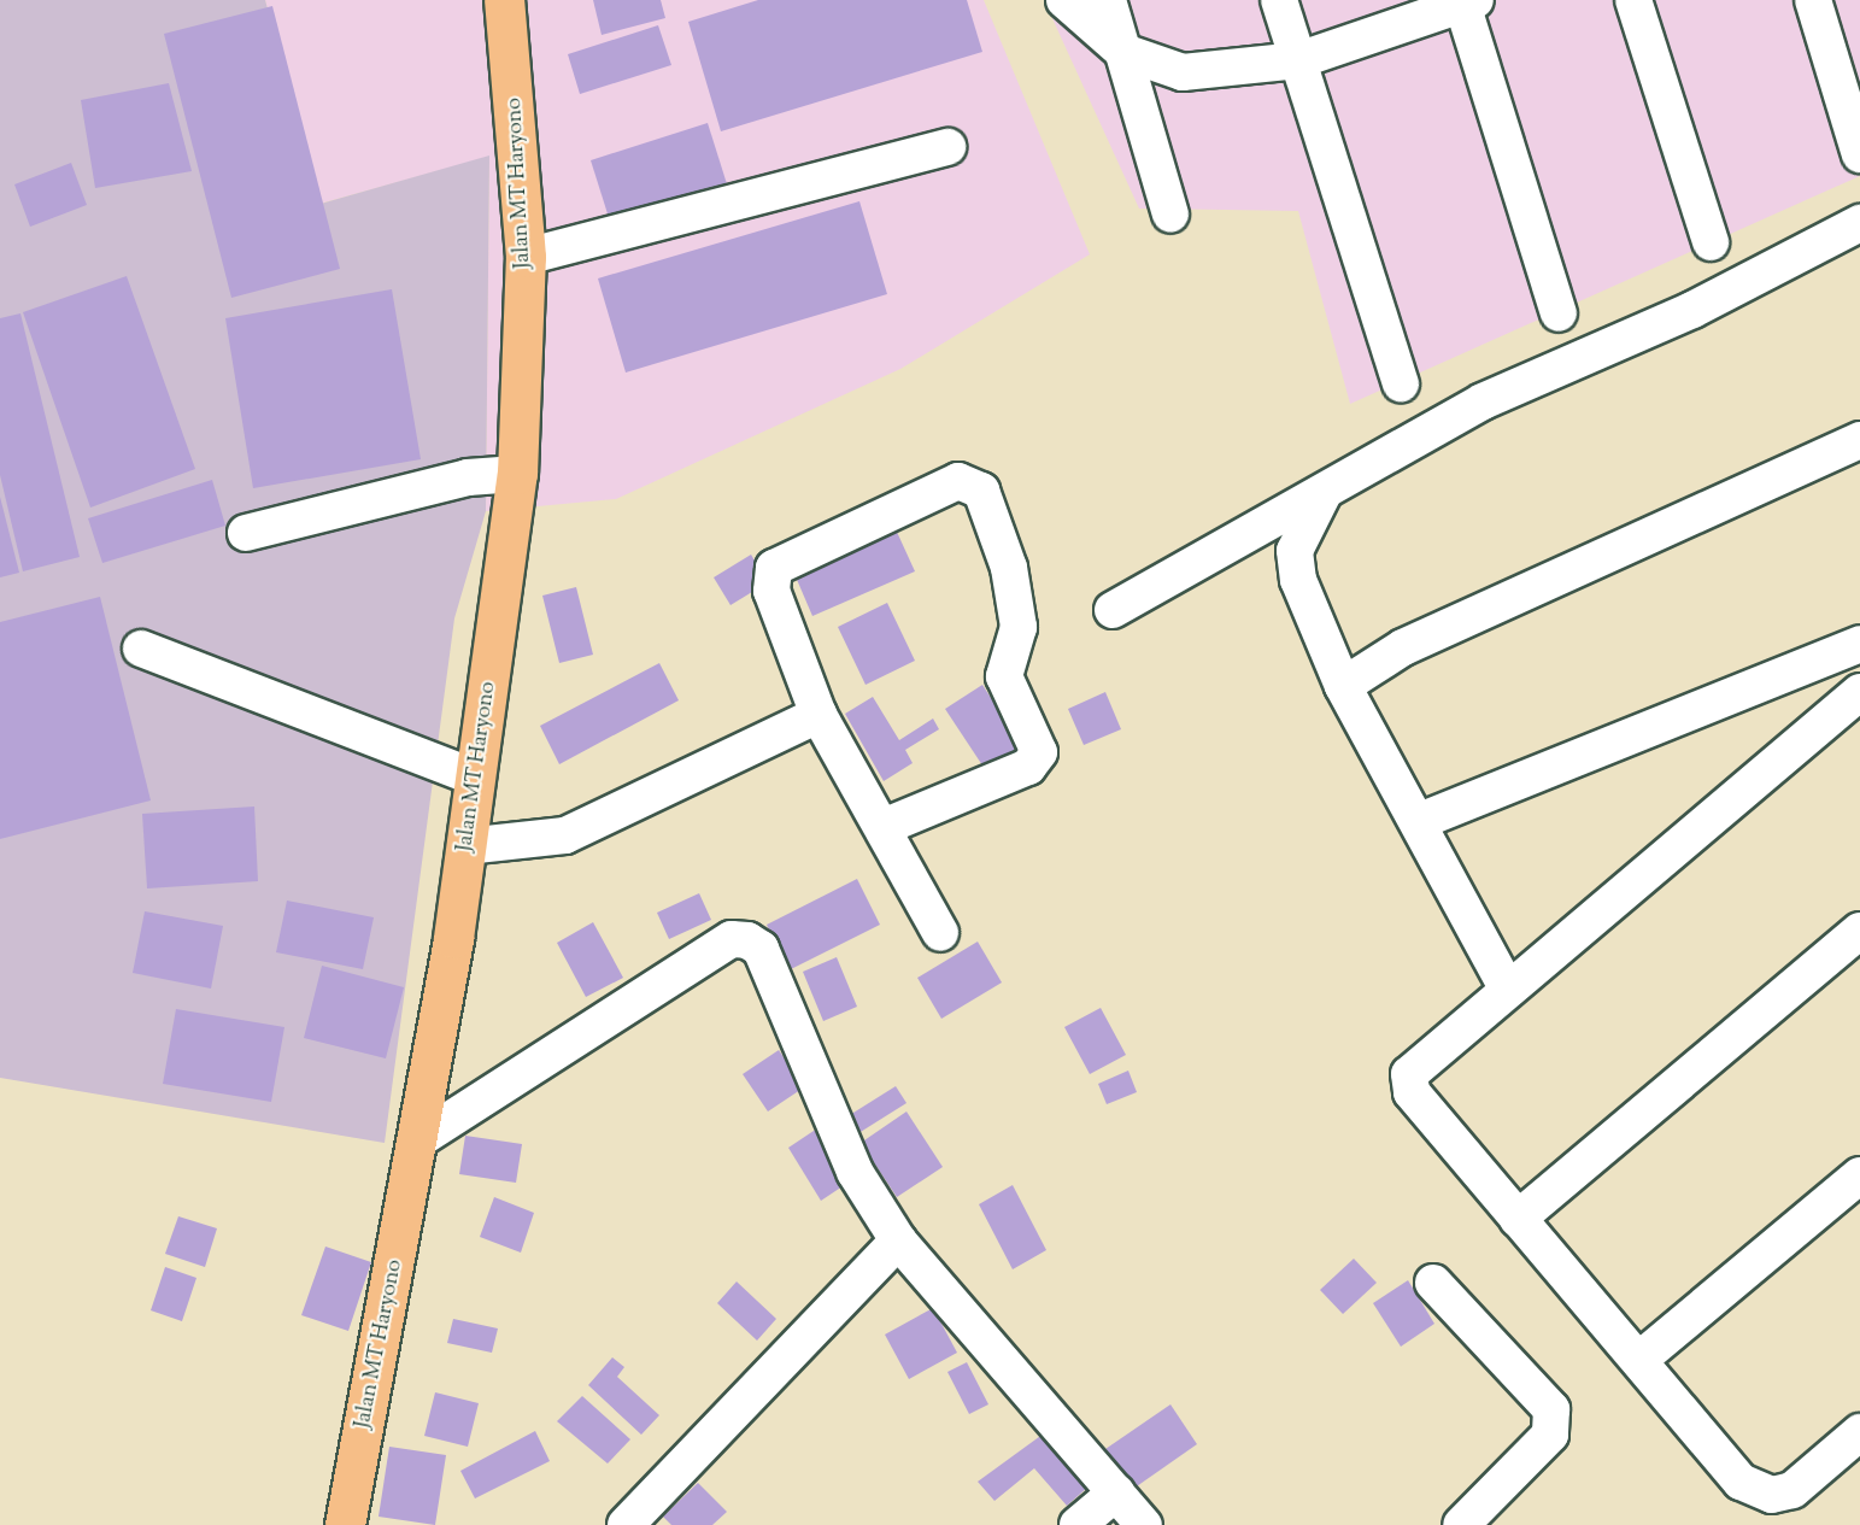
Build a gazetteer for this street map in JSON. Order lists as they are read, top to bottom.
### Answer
{
  "streets": {
    "main road": ["Jalan MT Haryono"]
  }
}
